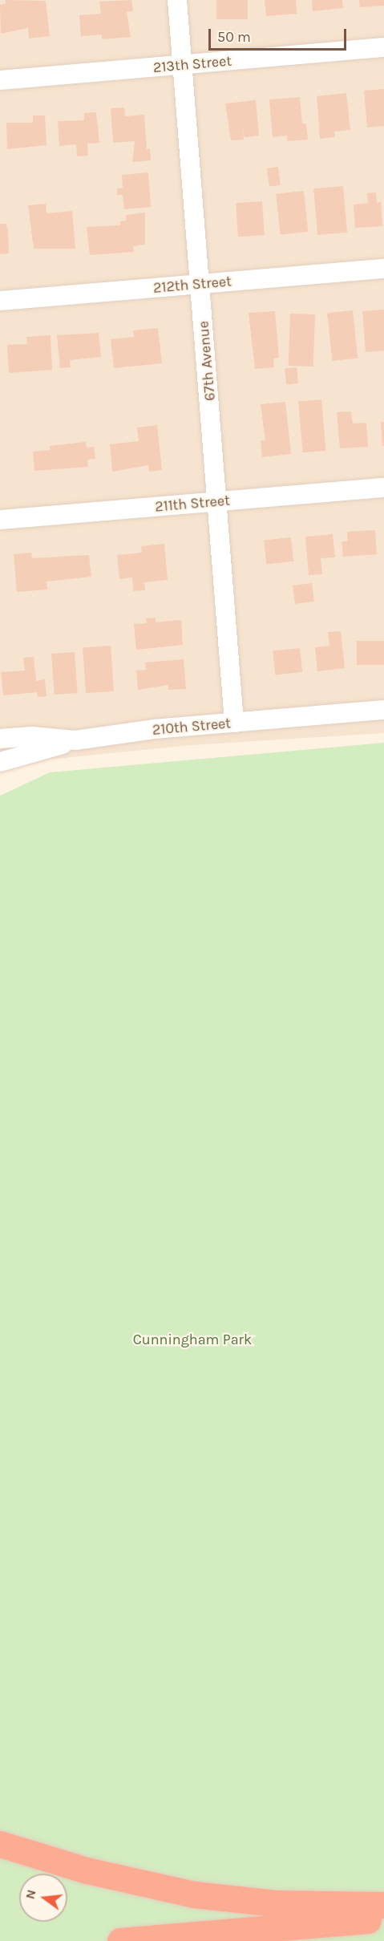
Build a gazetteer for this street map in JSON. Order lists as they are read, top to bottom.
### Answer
{
  "streets": {
    "street": [
      "213th Street",
      "212th Street",
      "67th Avenue",
      "211th Street",
      "210th Street"
    ]
  },
  "crossings": [
    ["213th Street", "67th Avenue"],
    ["212th Street", "67th Avenue"],
    ["67th Avenue", "211th Street"],
    ["67th Avenue", "210th Street"]
  ],
  "parks": ["Cunningham Park"],
  "scale_bar": "50 m",
  "north": "left"
}
